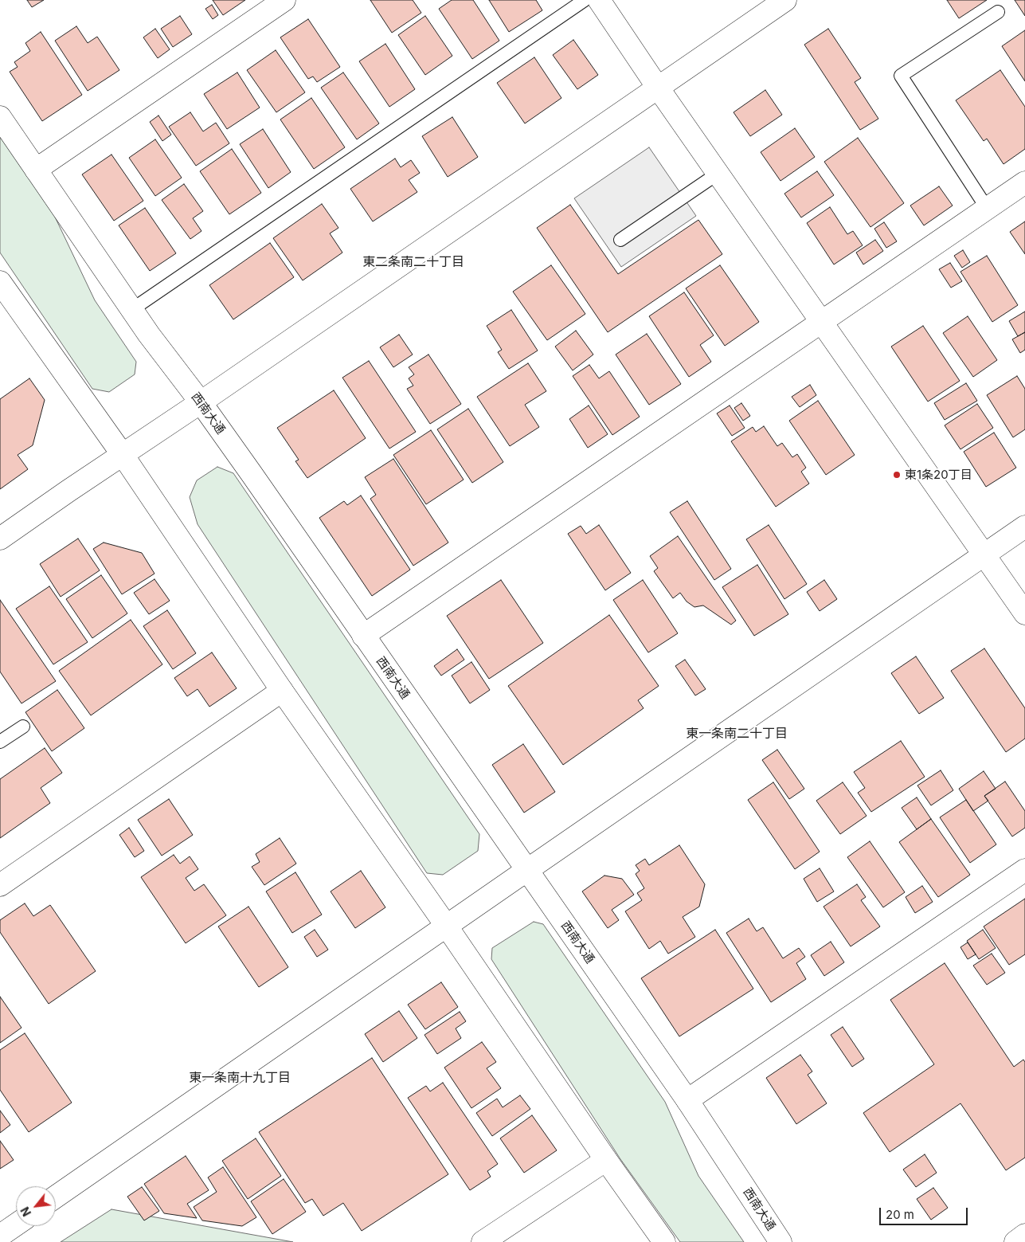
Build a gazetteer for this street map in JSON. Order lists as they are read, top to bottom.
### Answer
{
  "streets": {
    "main road": ["西南大通"]
  },
  "districts": ["東二条南二十丁目", "東一条南二十丁目", "東一条南十九丁目"],
  "places": ["東1条20丁目"],
  "scale_bar": "20 m",
  "north": "bottom left"
}
